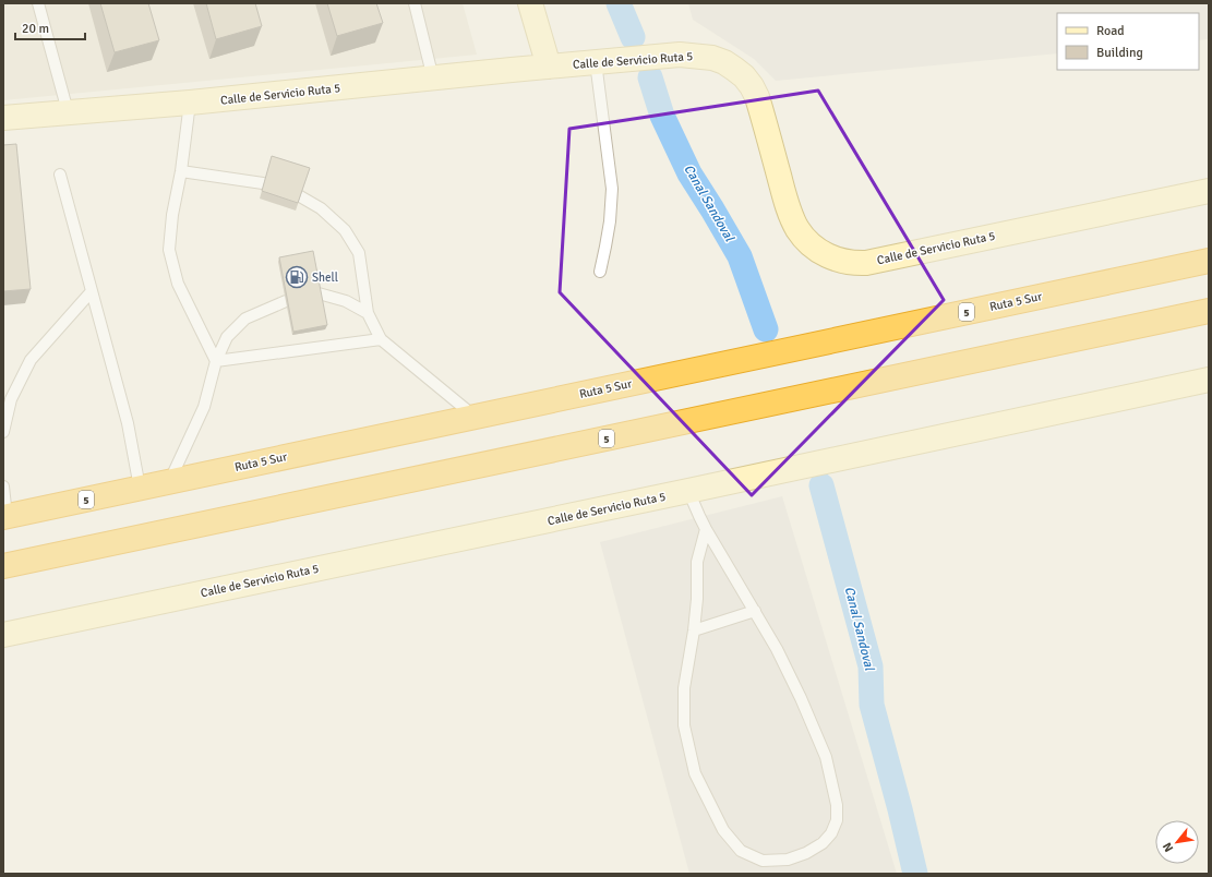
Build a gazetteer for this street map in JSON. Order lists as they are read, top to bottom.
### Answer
{
  "streets": {
    "highway": ["Ruta 5 Sur", "5"],
    "street": ["Calle de Servicio Ruta 5"]
  },
  "water": ["Canal Sandoval"],
  "places": {
    "fuel station": ["Shell"]
  },
  "legend": ["Road", "Building"],
  "scale_bar": "20 m",
  "north": "bottom left"
}
